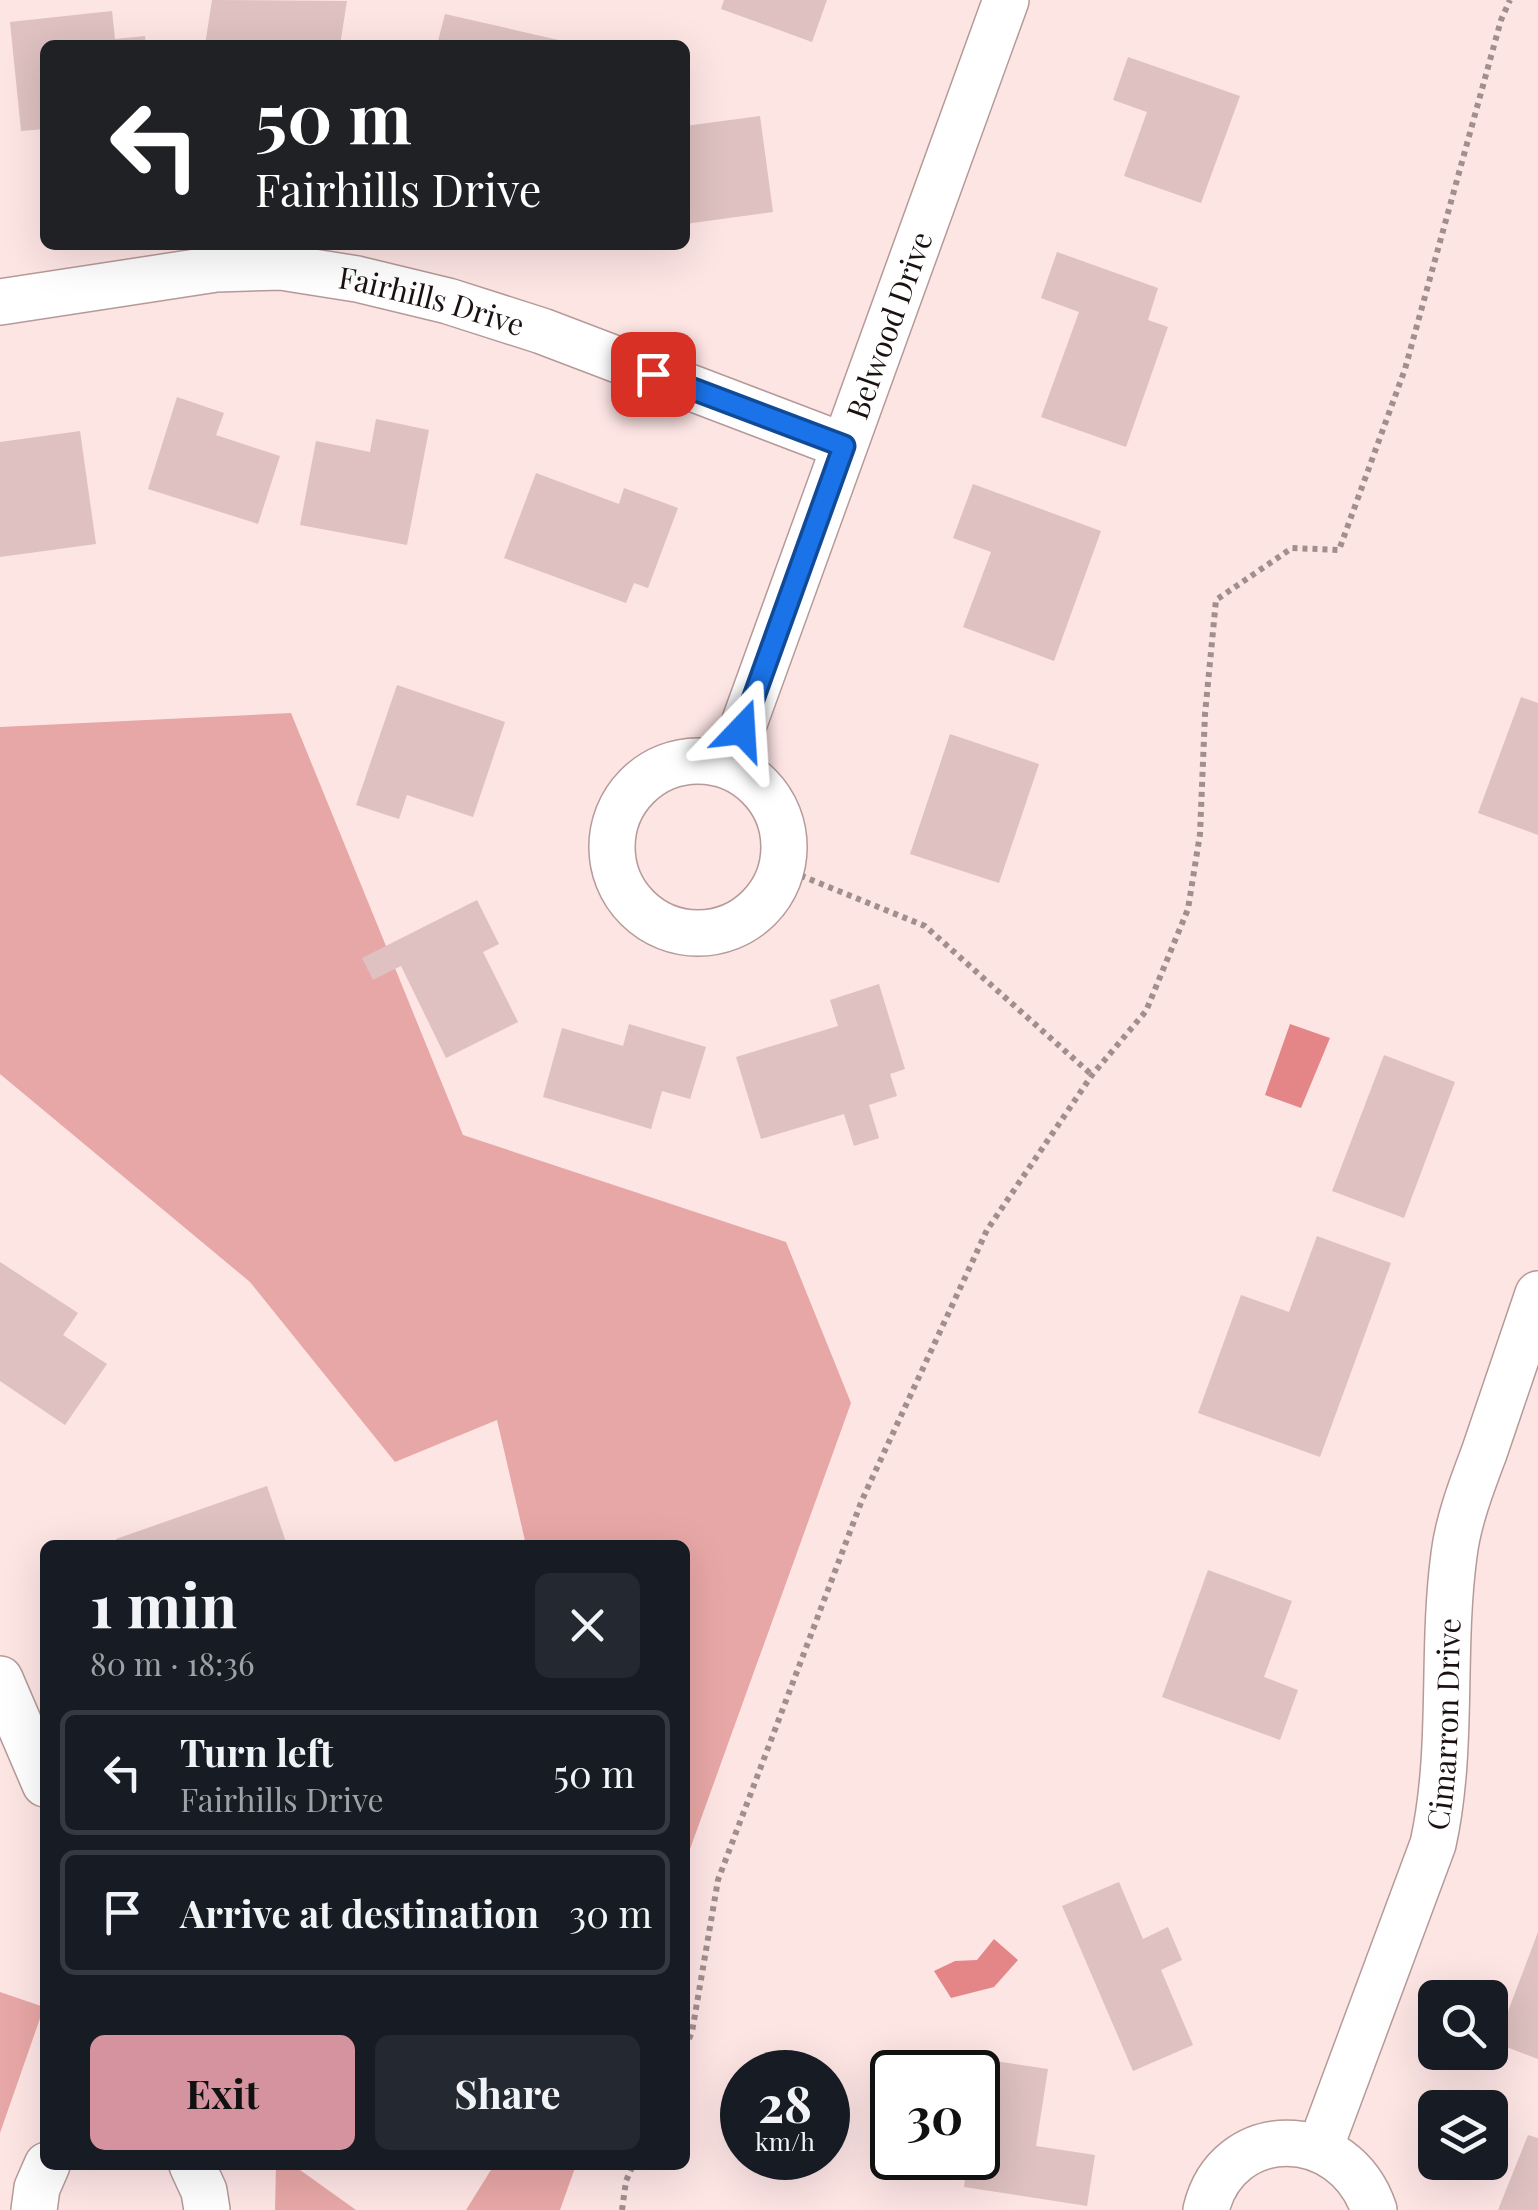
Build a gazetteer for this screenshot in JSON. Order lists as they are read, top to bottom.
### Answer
{
  "streets": {
    "street": ["Fairhills Drive", "Belwood Drive", "Cimarron Drive"]
  },
  "crossings": [
    ["Fairhills Drive", "Belwood Drive"]
  ],
  "page": {
    "turn": ["50 m", "Fairhills Drive"],
    "heading": ["1 min", "80 m · 18:36"],
    "list": [
      {
        "name": "Turn left",
        "note": "Fairhills Drive",
        "value": "50 m"
      },
      {
        "name": "Arrive at destination",
        "value": "30 m"
      }
    ],
    "buttons": ["Exit", "Share"],
    "speed": "28 km/h",
    "limit": "30"
  }
}
